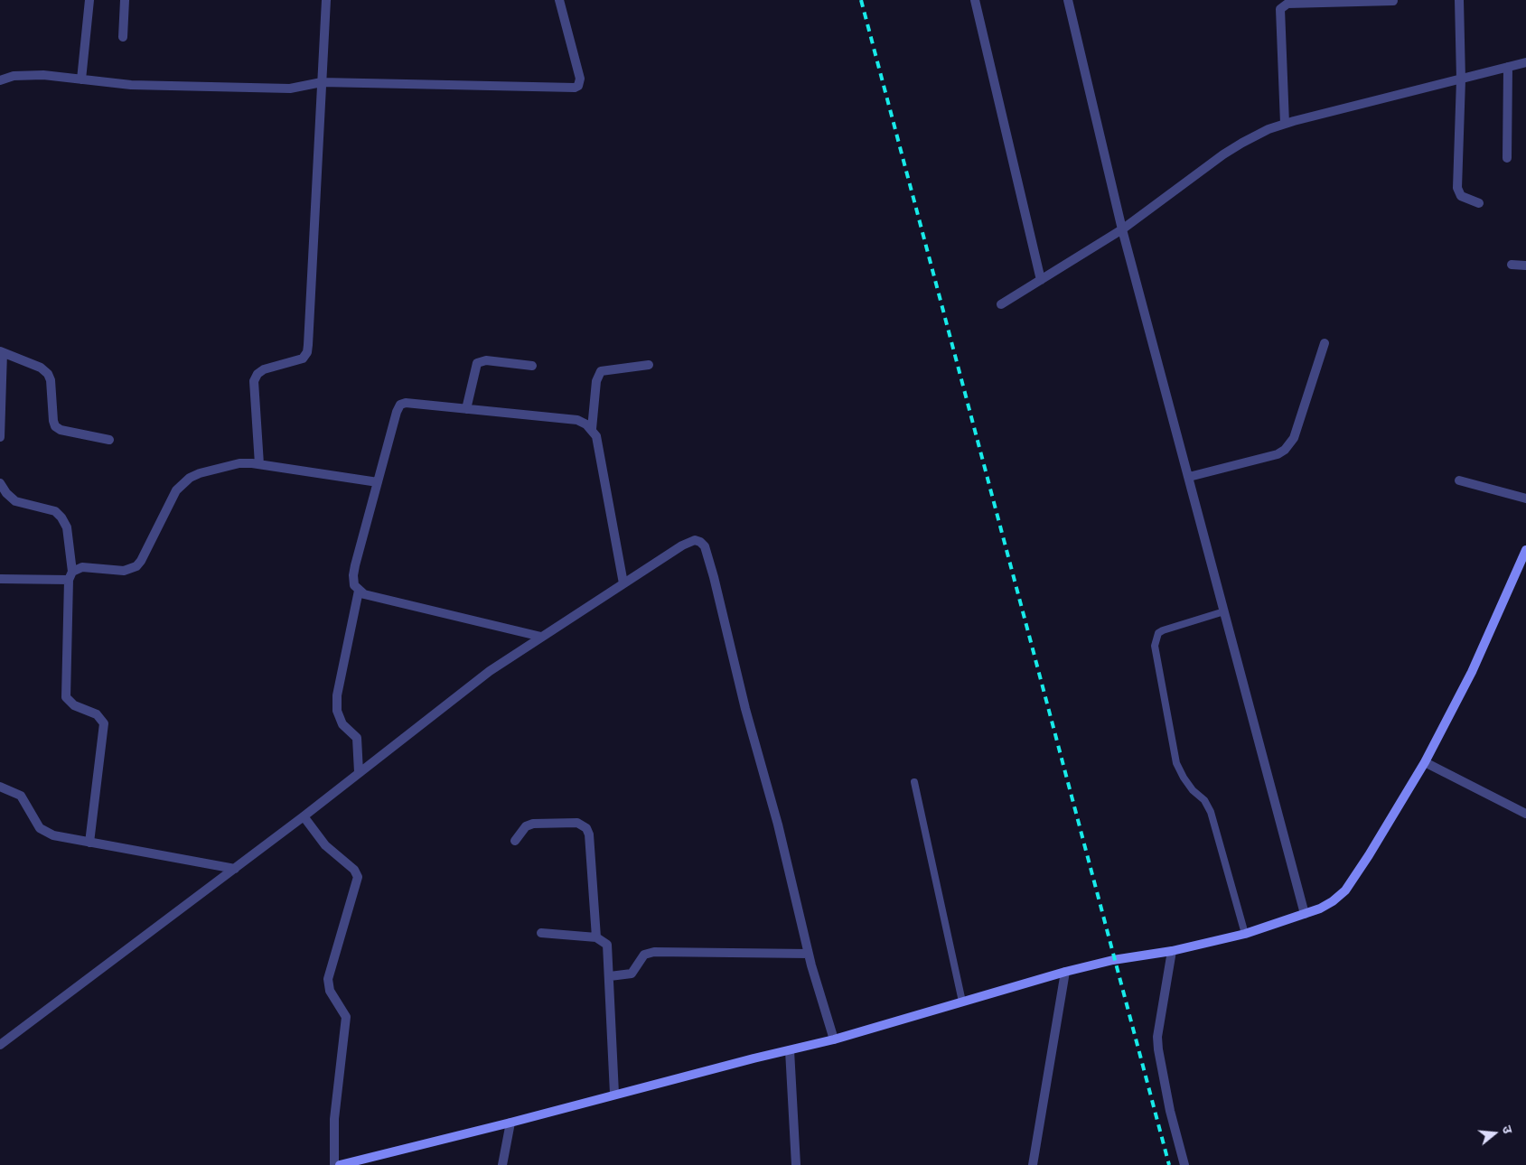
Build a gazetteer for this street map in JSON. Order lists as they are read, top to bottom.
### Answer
{
  "north": "right"
}
